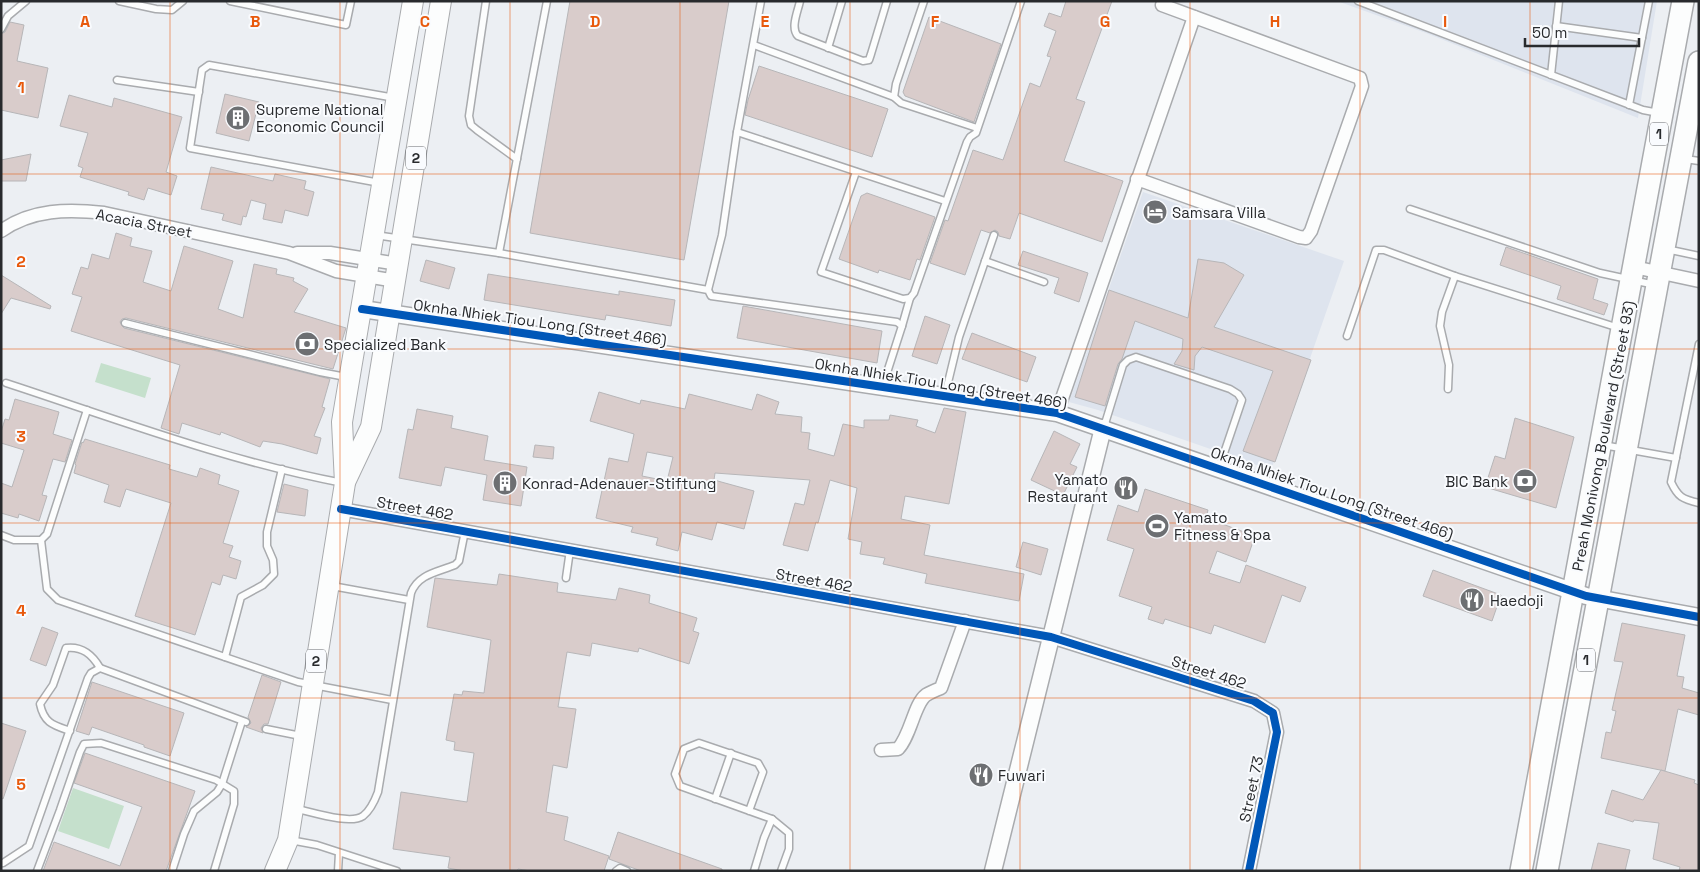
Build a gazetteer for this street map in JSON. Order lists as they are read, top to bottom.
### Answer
{
  "streets": {
    "highway": ["1", "Preah Monivong Boulevard (Street 93)"],
    "main road": ["2"],
    "street": [
      "Acacia Street",
      "Oknha Nhiek Tiou Long (Street 466)",
      "Street 462",
      "Street 73"
    ]
  },
  "crossings": [
    ["2", "Acacia Street"],
    ["2", "Oknha Nhiek Tiou Long (Street 466)"],
    ["2", "Street 462"],
    ["Oknha Nhiek Tiou Long (Street 466)", "Preah Monivong Boulevard (Street 93)"],
    ["Street 462", "Street 73"]
  ],
  "places": {
    "building": ["Supreme National Economic Council", "Konrad-Adenauer-Stiftung"],
    "hotel": ["Samsara Villa"],
    "bank": ["Specialized Bank", "BIC Bank"],
    "restaurant": ["Yamato Restaurant", "Haedoji", "Fuwari"],
    "sports": ["Yamato Fitness & Spa"]
  },
  "scale_bar": "50 m",
  "grid": {
    "columns": [
      "A",
      "B",
      "C",
      "D",
      "E",
      "F",
      "G",
      "H",
      "I"
    ],
    "rows": [
      "1",
      "2",
      "3",
      "4",
      "5"
    ]
  }
}
